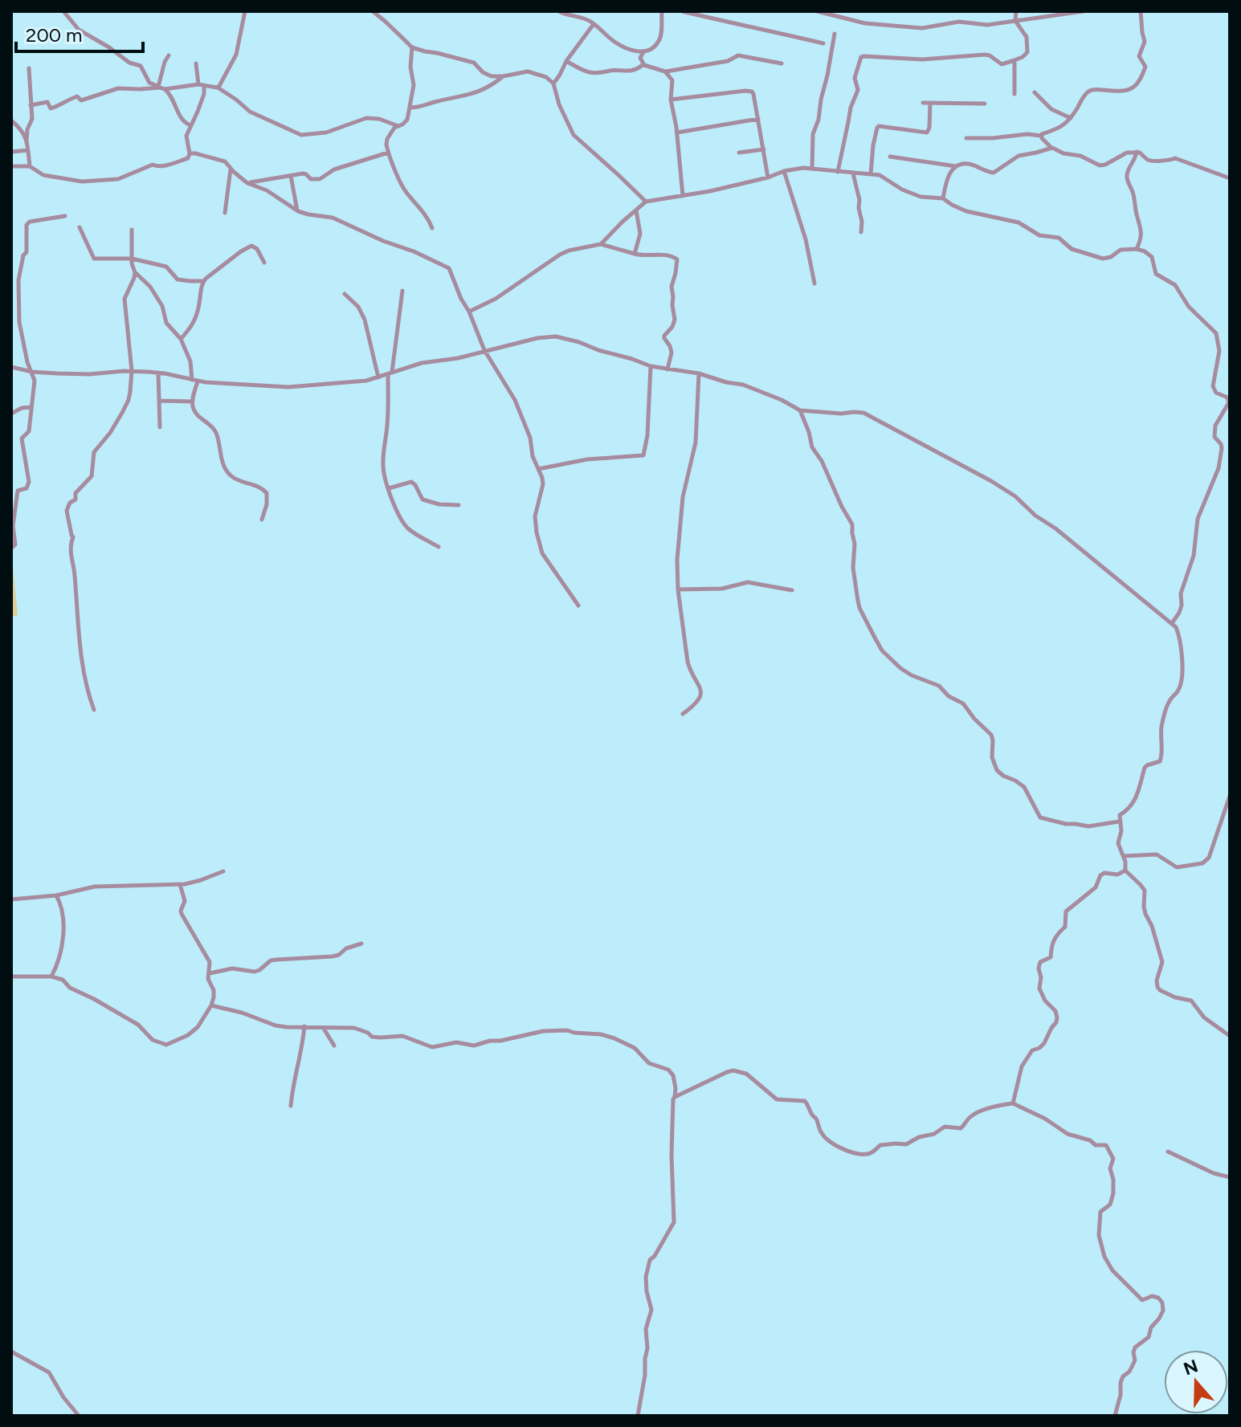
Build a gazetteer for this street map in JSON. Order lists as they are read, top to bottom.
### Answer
{
  "scale_bar": "200 m",
  "north": "top"
}
